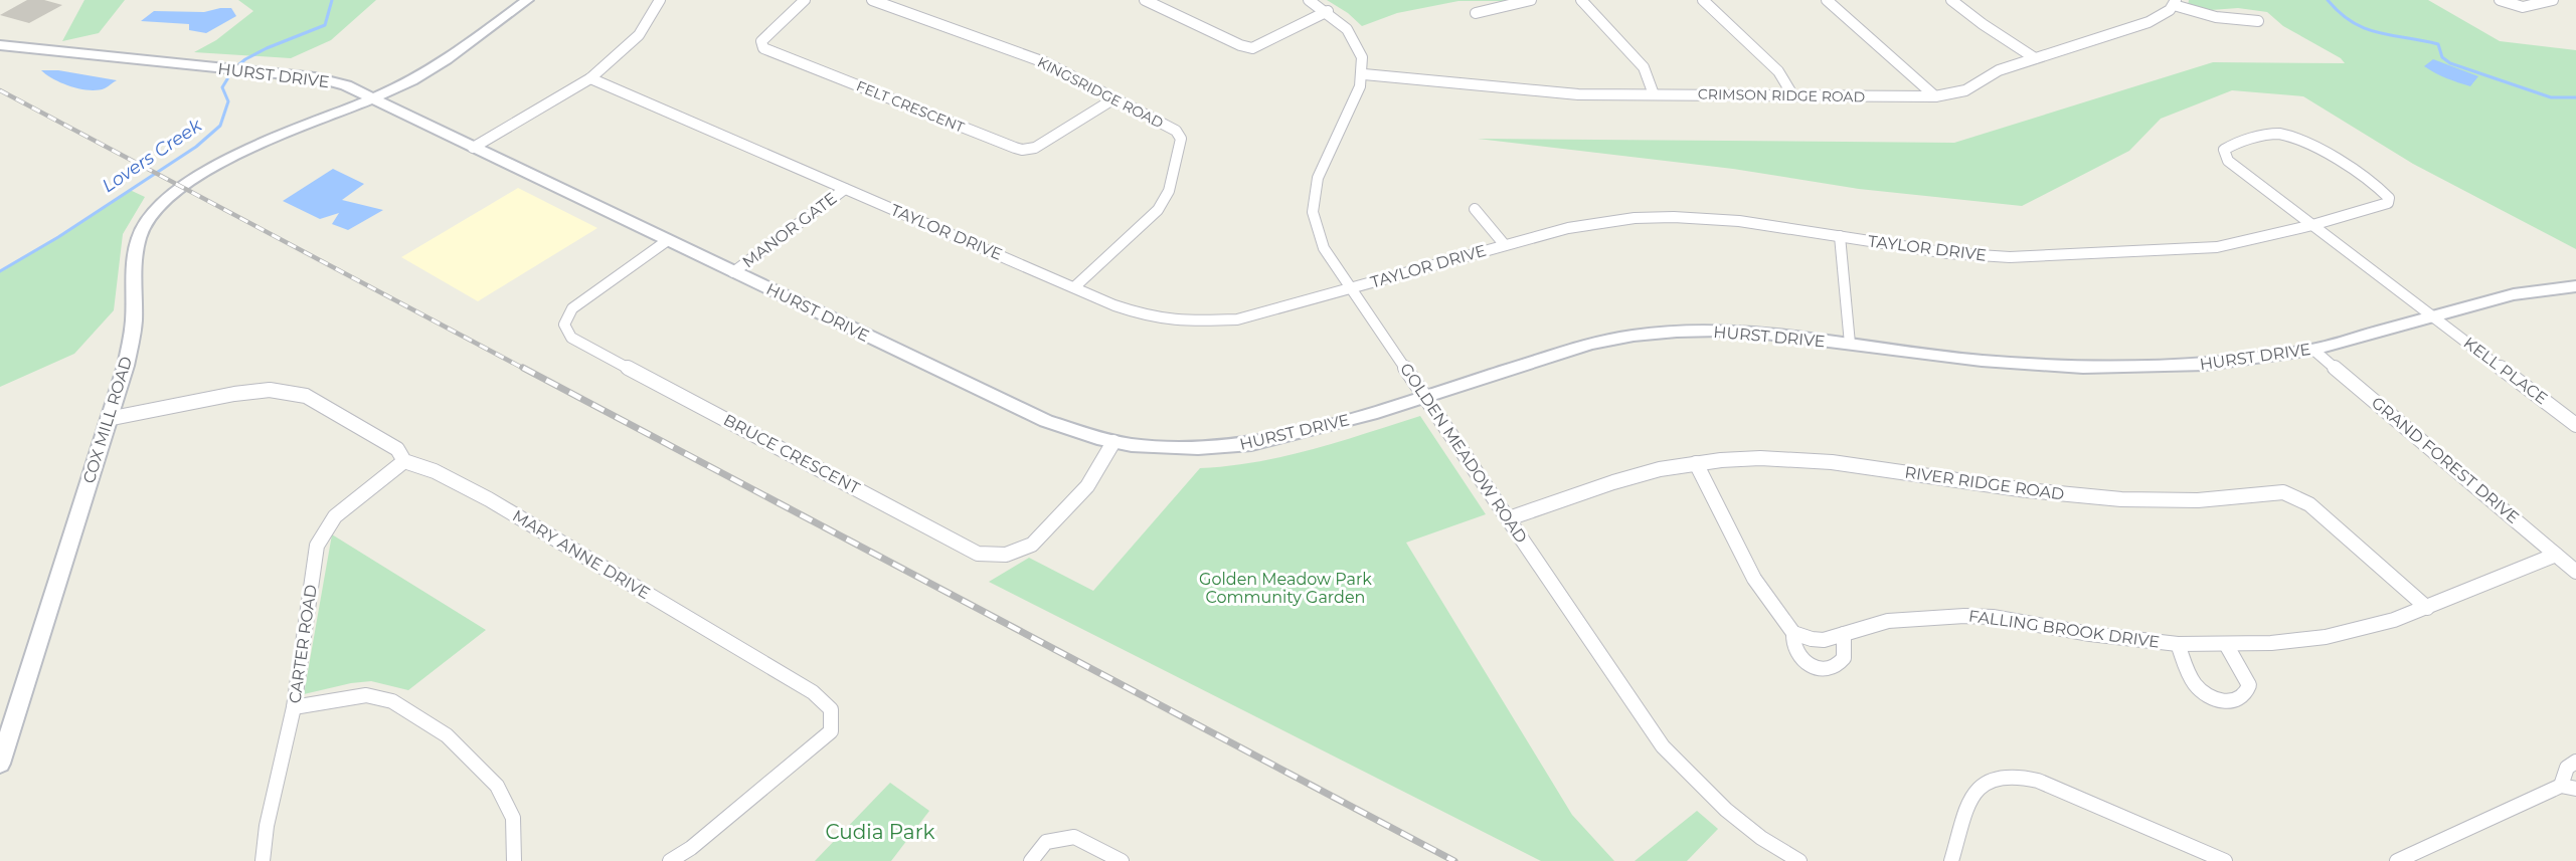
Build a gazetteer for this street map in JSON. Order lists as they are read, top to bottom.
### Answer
{
  "streets": {
    "street": [
      "HURST DRIVE",
      "KINGSRIDGE ROAD",
      "CRIMSON RIDGE ROAD",
      "FELT CRESCENT",
      "MANOR GATE",
      "TAYLOR DRIVE",
      "KELL PLACE",
      "COX MILL ROAD",
      "GOLDEN MEADOW ROAD",
      "BRUCE CRESCENT",
      "GRAND FOREST DRIVE",
      "RIVER RIDGE ROAD",
      "MARY ANNE DRIVE",
      "FALLING BROOK DRIVE",
      "CARTER ROAD"
    ]
  },
  "crossings": [
    ["HURST DRIVE", "MANOR GATE"],
    ["HURST DRIVE", "KELL PLACE"],
    ["HURST DRIVE", "COX MILL ROAD"],
    ["HURST DRIVE", "GOLDEN MEADOW ROAD"],
    ["HURST DRIVE", "BRUCE CRESCENT"],
    ["HURST DRIVE", "GRAND FOREST DRIVE"],
    ["KINGSRIDGE ROAD", "FELT CRESCENT"],
    ["KINGSRIDGE ROAD", "TAYLOR DRIVE"],
    ["CRIMSON RIDGE ROAD", "GOLDEN MEADOW ROAD"],
    ["MANOR GATE", "TAYLOR DRIVE"],
    ["TAYLOR DRIVE", "KELL PLACE"],
    ["TAYLOR DRIVE", "GOLDEN MEADOW ROAD"],
    ["COX MILL ROAD", "MARY ANNE DRIVE"],
    ["GOLDEN MEADOW ROAD", "RIVER RIDGE ROAD"],
    ["GRAND FOREST DRIVE", "FALLING BROOK DRIVE"],
    ["RIVER RIDGE ROAD", "FALLING BROOK DRIVE"],
    ["MARY ANNE DRIVE", "CARTER ROAD"]
  ],
  "water": ["Lovers Creek"],
  "parks": ["Golden Meadow Park Community Garden", "Cudia Park"]
}
